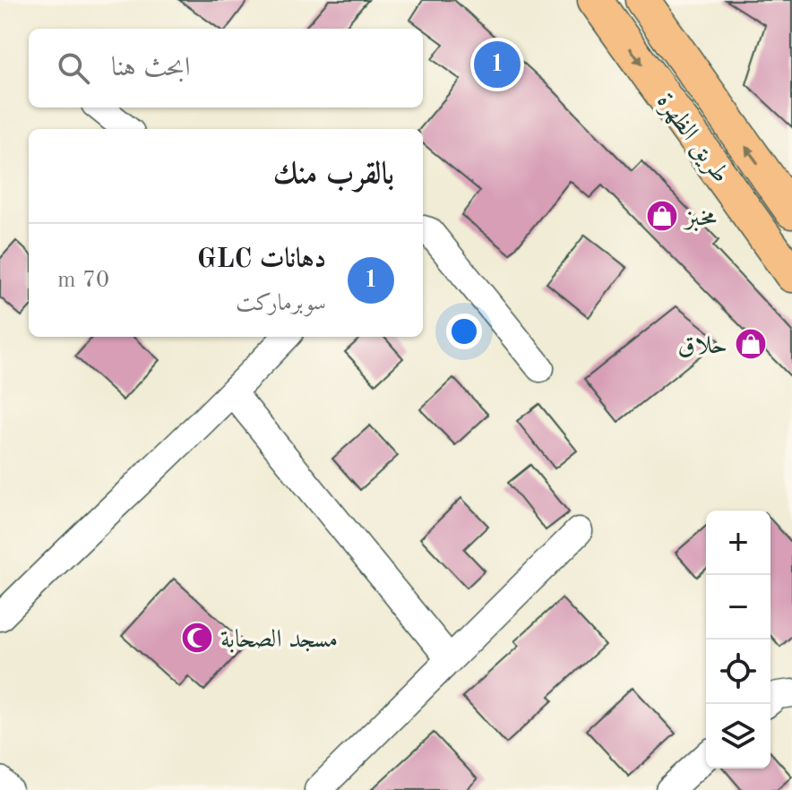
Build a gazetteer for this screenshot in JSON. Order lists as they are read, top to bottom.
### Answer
{
  "streets": {
    "main road": ["طريق الظهرة"]
  },
  "places": {
    "shop": ["مخبز", "حلاق"],
    "mosque": ["مسجد الصحابة"]
  },
  "page": {
    "search": "ابحث هنا",
    "pins": "1",
    "heading": "بالقرب منك",
    "list": [
      {
        "mark": "1",
        "name": "دهانات GLC",
        "note": "سوبرماركت",
        "value": "70 m"
      }
    ],
    "map_buttons": ["+", "−"]
  }
}
